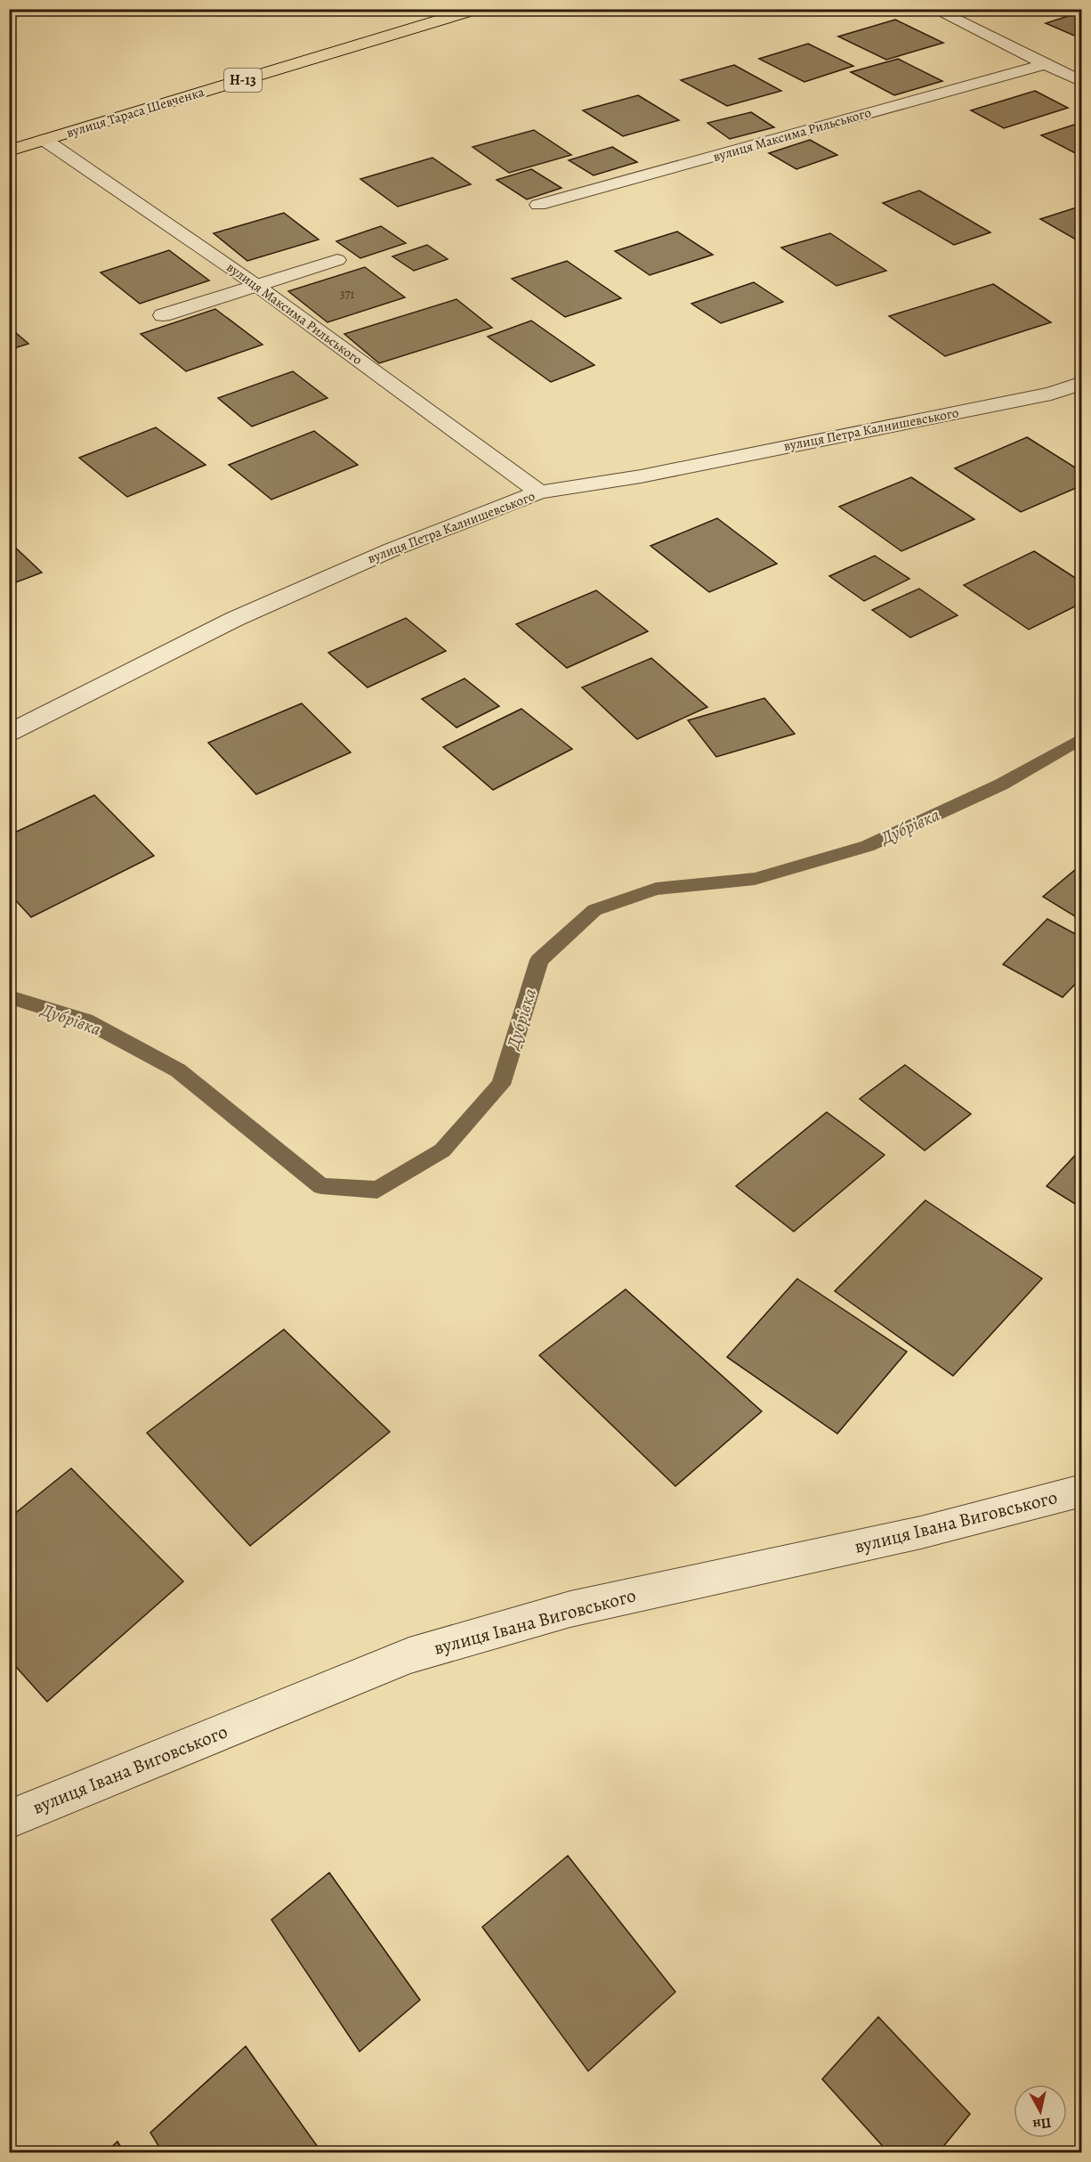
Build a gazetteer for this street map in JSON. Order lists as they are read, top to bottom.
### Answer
{
  "streets": {
    "main road": ["Н-13", "вулиця Тараса Шевченка"],
    "street": ["вулиця Максима Рильського", "вулиця Петра Калнишевського", "вулиця Івана Виговського"]
  },
  "crossings": [
    ["вулиця Тараса Шевченка", "вулиця Максима Рильського"],
    ["вулиця Максима Рильського", "вулиця Петра Калнишевського"]
  ],
  "water": ["Дубрівка"],
  "house_numbers": ["371"],
  "north": "bottom"
}
